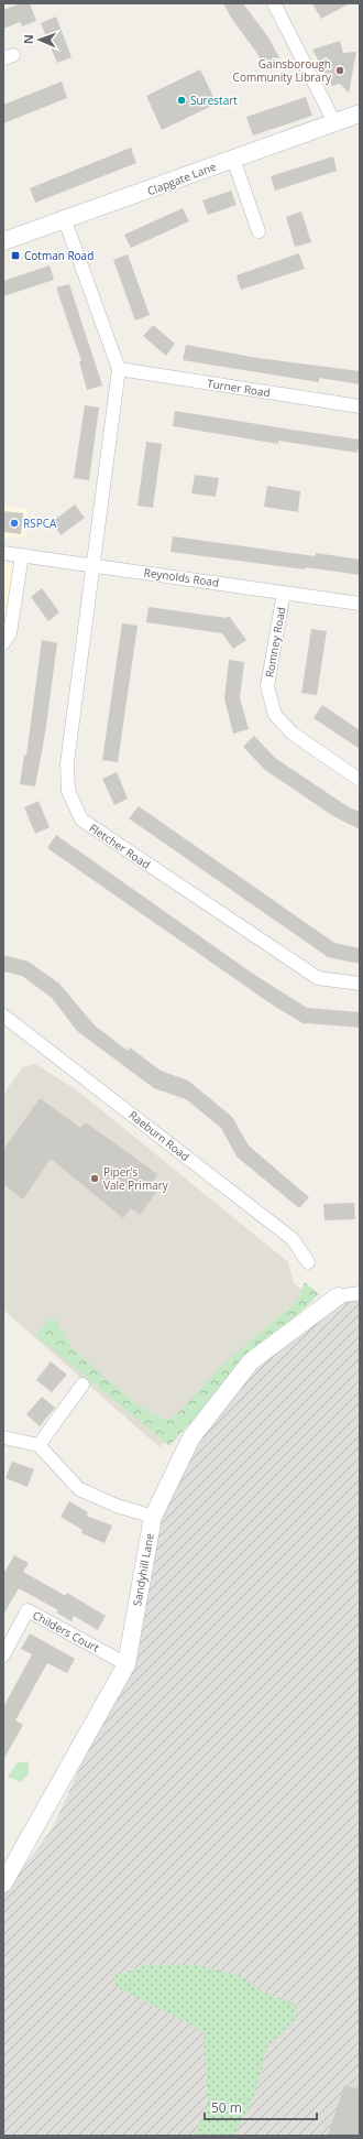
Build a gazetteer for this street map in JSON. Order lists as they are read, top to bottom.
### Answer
{
  "streets": {
    "street": [
      "Clapgate Lane",
      "Turner Road",
      "Reynolds Road",
      "Romney Road",
      "Fletcher Road",
      "Raeburn Road",
      "Sandyhill Lane",
      "Childers Court"
    ]
  },
  "crossings": [
    ["Reynolds Road", "Romney Road"],
    ["Reynolds Road", "Fletcher Road"],
    ["Sandyhill Lane", "Childers Court"]
  ],
  "places": {
    "other": [
      "Gainsborough Community Library",
      "Surestart",
      "RSPCA",
      "Piper's Vale Primary"
    ],
    "transit": ["Cotman Road"]
  },
  "scale_bar": "50 m",
  "north": "left"
}
